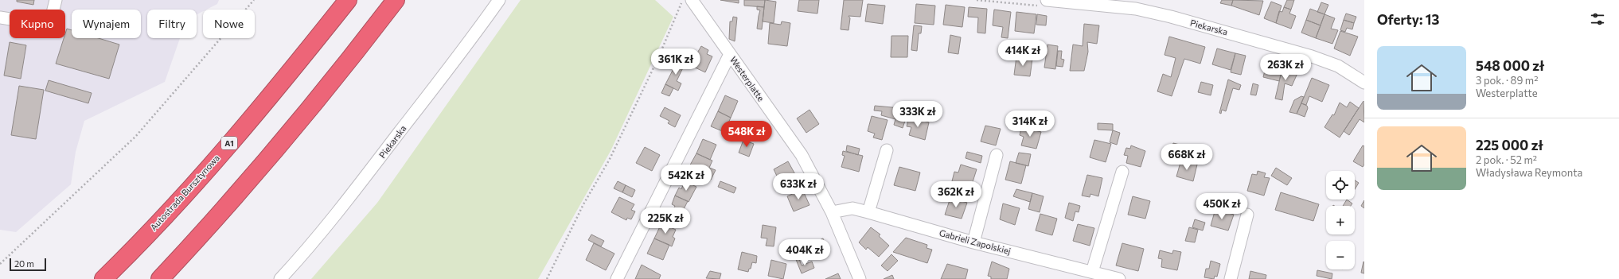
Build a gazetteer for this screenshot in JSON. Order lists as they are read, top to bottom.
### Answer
{
  "streets": {
    "highway": ["A1", "Autostrada Bursztynowa"],
    "street": ["Piekarska", "Westerplatte", "Gabrieli Zapolskiej"]
  },
  "crossings": [
    ["Westerplatte", "Gabrieli Zapolskiej"]
  ],
  "scale_bar": "20 m",
  "page": {
    "heading": "Oferty: 13",
    "chip": [
      "Kupno",
      "Wynajem",
      "Filtry",
      "Nowe"
    ],
    "list": [
      {
        "name": "548 000 zł",
        "note": "3 pok. · 89 m² · Westerplatte"
      },
      {
        "name": "225 000 zł",
        "note": "2 pok. · 52 m² · Władysława Reymonta"
      }
    ],
    "price": [
      "414K zł",
      "361K zł",
      "263K zł",
      "333K zł",
      "314K zł",
      "548K zł",
      "668K zł",
      "542K zł",
      "633K zł",
      "362K zł",
      "450K zł",
      "225K zł",
      "404K zł"
    ],
    "map_buttons": ["+", "−"],
    "scale": "20 m"
  }
}
